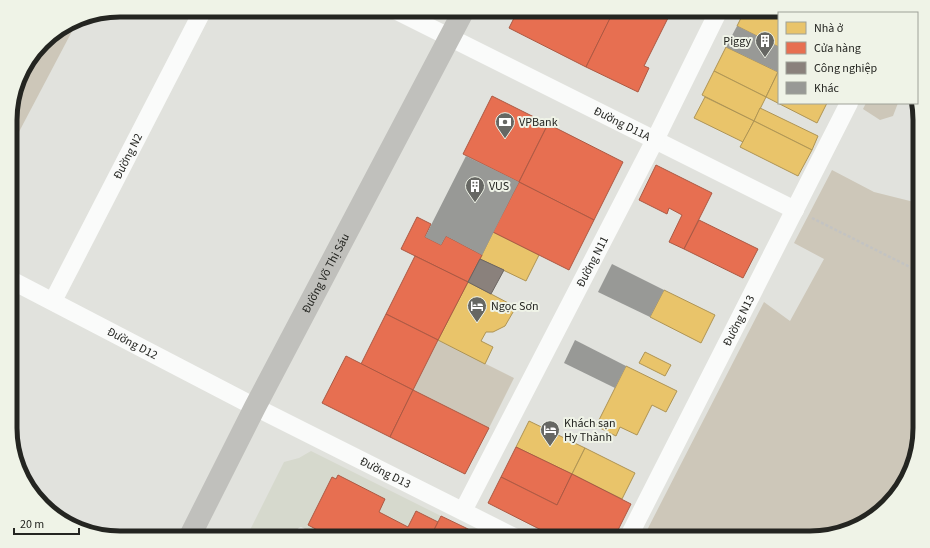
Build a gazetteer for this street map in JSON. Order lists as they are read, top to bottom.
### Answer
{
  "streets": {
    "main road": ["Đường Võ Thị Sáu"],
    "street": [
      "Đường D11A",
      "Đường N2",
      "Đường N11",
      "Đường N13",
      "Đường D12",
      "Đường D13"
    ]
  },
  "crossings": [
    ["Đường D11A", "Đường N11"],
    ["Đường D11A", "Đường Võ Thị Sáu"],
    ["Đường D11A", "Đường N13"],
    ["Đường N2", "Đường D12"],
    ["Đường N11", "Đường D13"],
    ["Đường Võ Thị Sáu", "Đường D12"],
    ["Đường Võ Thị Sáu", "Đường D13"],
    ["Đường D12", "Đường D13"]
  ],
  "places": {
    "building": ["Piggy", "VUS"],
    "bank": ["VPBank"],
    "hotel": ["Ngọc Sơn", "Khách sạn Hy Thành"]
  },
  "legend": [
    "Nhà ở",
    "Cửa hàng",
    "Công nghiệp",
    "Khác"
  ],
  "scale_bar": "20 m"
}
